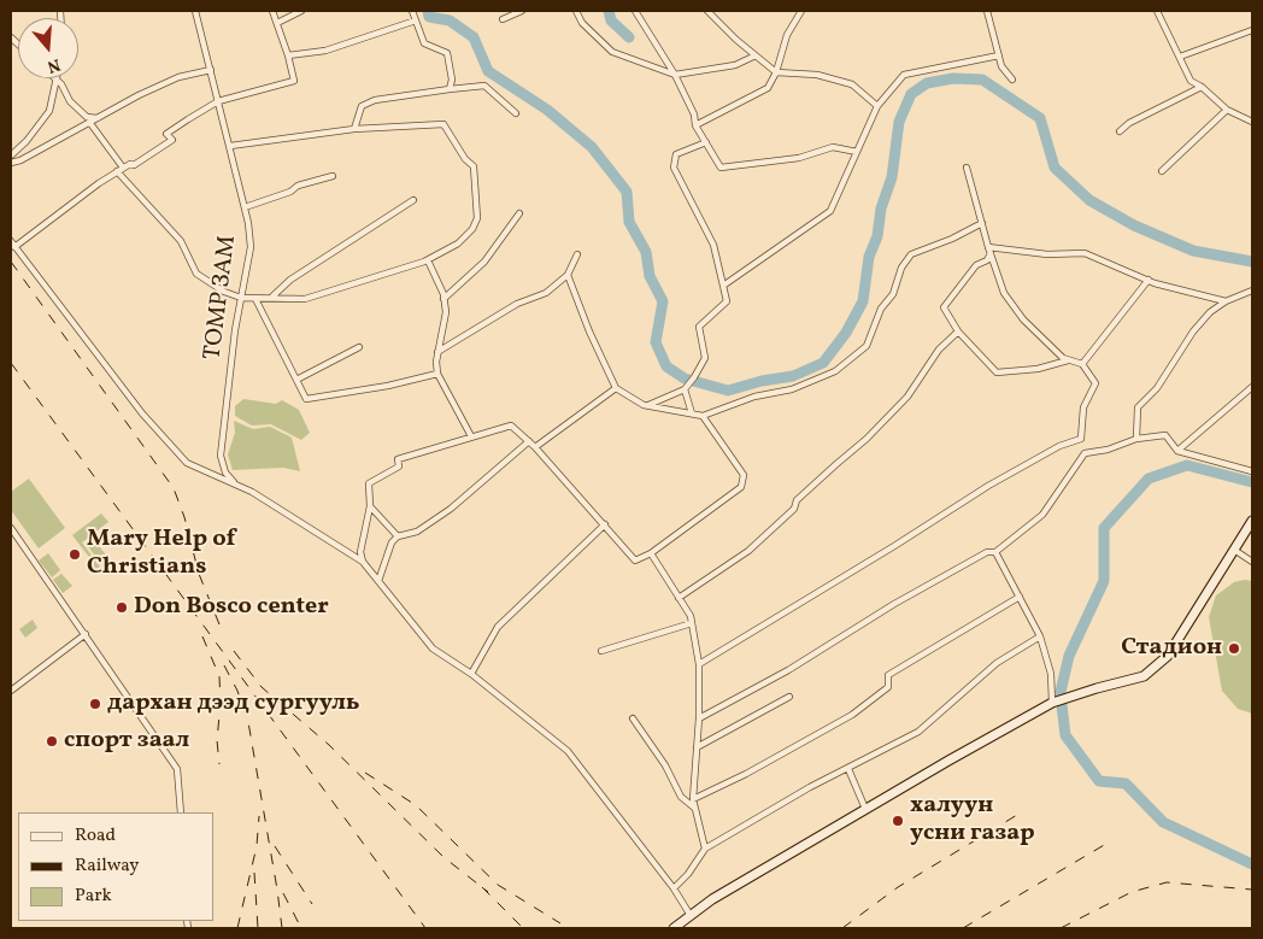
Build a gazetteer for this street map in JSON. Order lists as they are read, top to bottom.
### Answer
{
  "streets": {
    "street": ["ТОМР ЗАМ"]
  },
  "places": [
    "Mary Help of Christians",
    "Don Bosco center",
    "Стадион",
    "дархан дээд сургууль",
    "спорт заал",
    "халуун усни газар"
  ],
  "legend": ["Road", "Railway", "Park"],
  "north": "bottom"
}
